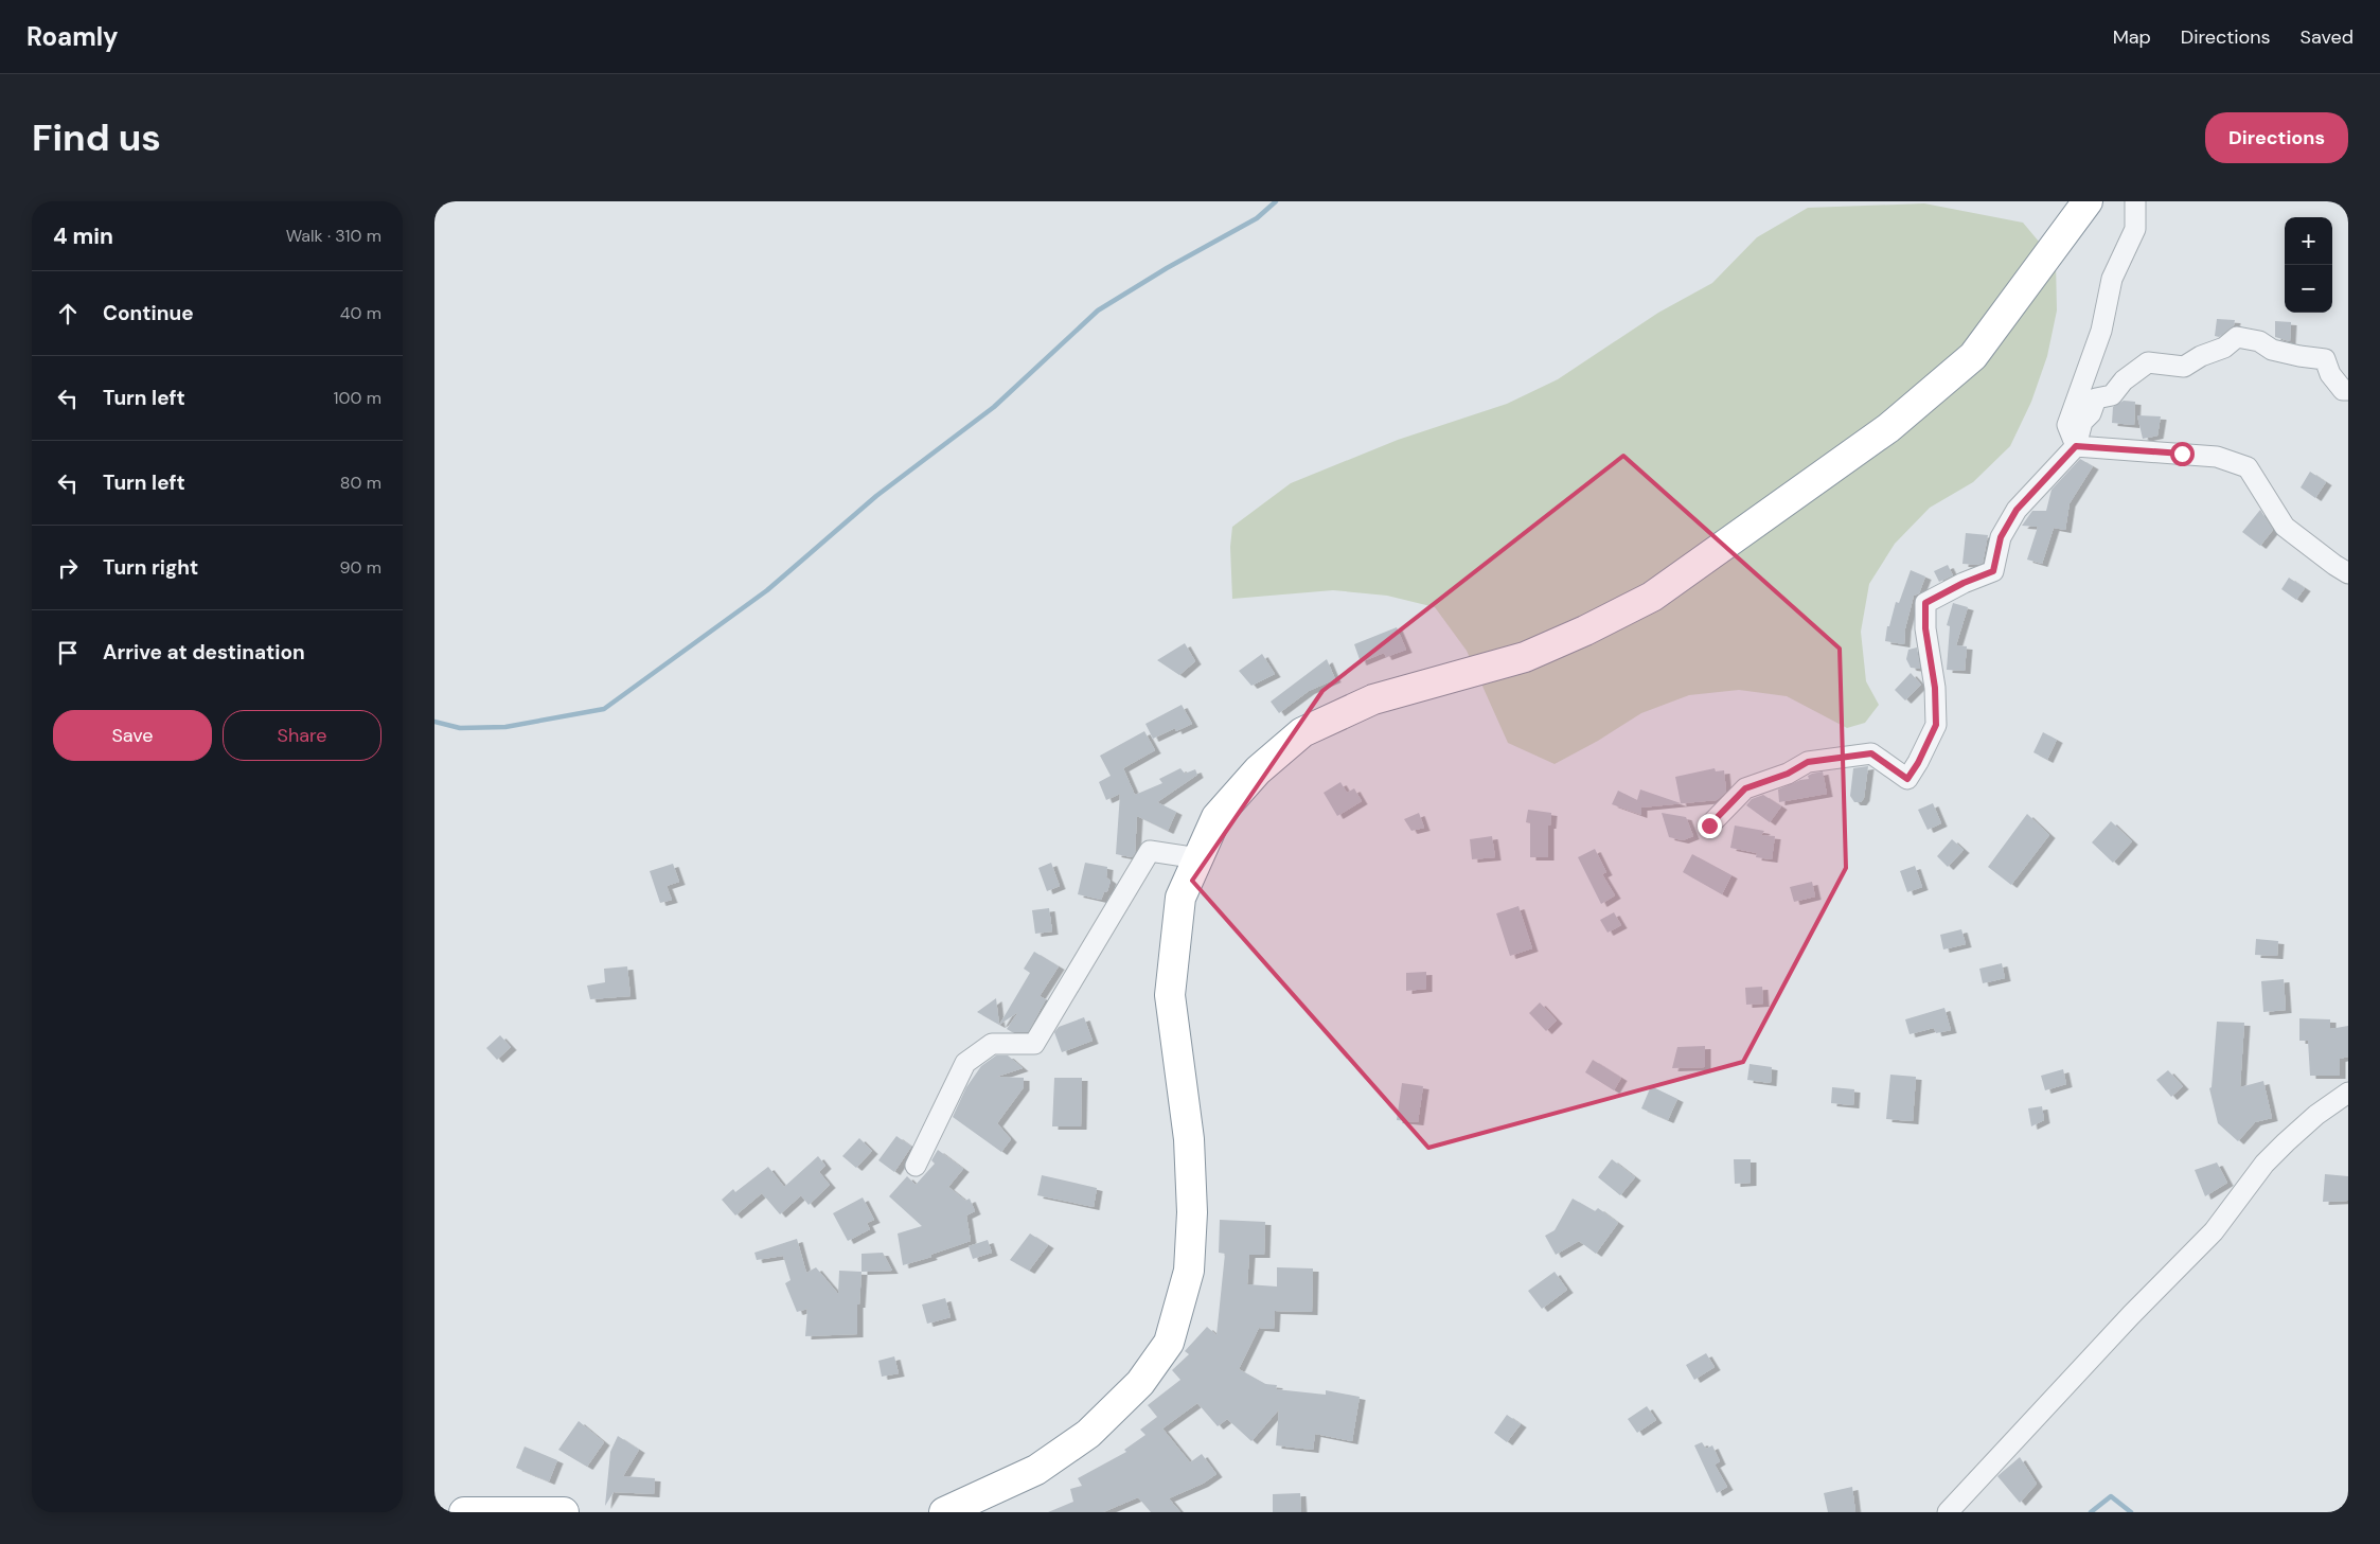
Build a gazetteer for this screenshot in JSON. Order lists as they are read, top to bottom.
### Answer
{
  "page": {
    "header": "Roamly",
    "nav": ["Map", "Directions", "Saved"],
    "buttons": [
      "Directions",
      ["Save", "Share"]
    ],
    "title": "Find us",
    "heading": ["4 min", "Walk · 310 m"],
    "map_buttons": ["+", "−"],
    "list": [
      ["Continue", "40 m"],
      ["Turn left", "100 m"],
      ["Turn left", "80 m"],
      ["Turn right", "90 m"],
      "Arrive at destination"
    ]
  }
}
